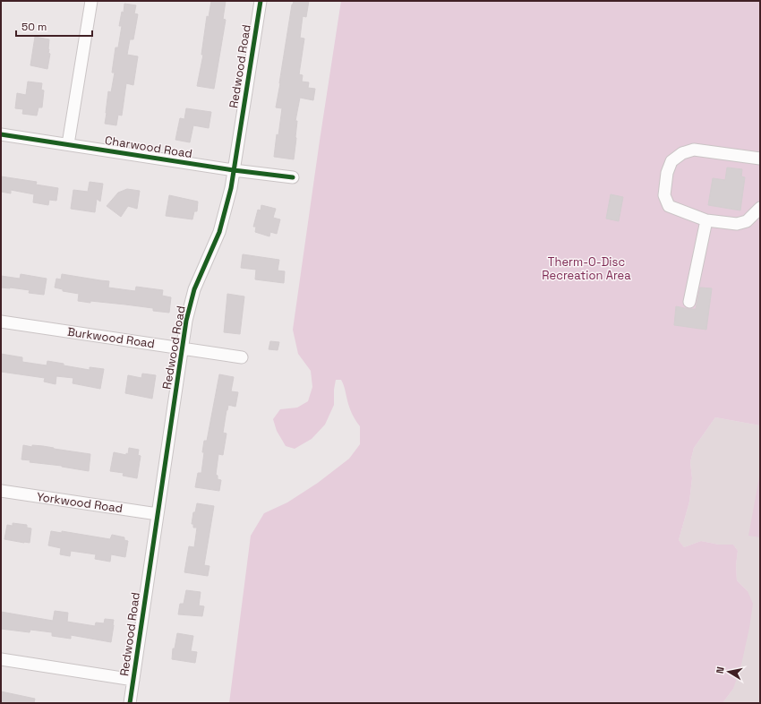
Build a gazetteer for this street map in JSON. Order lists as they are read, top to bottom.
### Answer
{
  "streets": {
    "street": [
      "Redwood Road",
      "Charwood Road",
      "Burkwood Road",
      "Yorkwood Road"
    ]
  },
  "crossings": [
    ["Redwood Road", "Charwood Road"],
    ["Redwood Road", "Burkwood Road"],
    ["Redwood Road", "Yorkwood Road"]
  ],
  "parks": ["Therm-O-Disc Recreation Area"],
  "scale_bar": "50 m",
  "north": "left"
}
